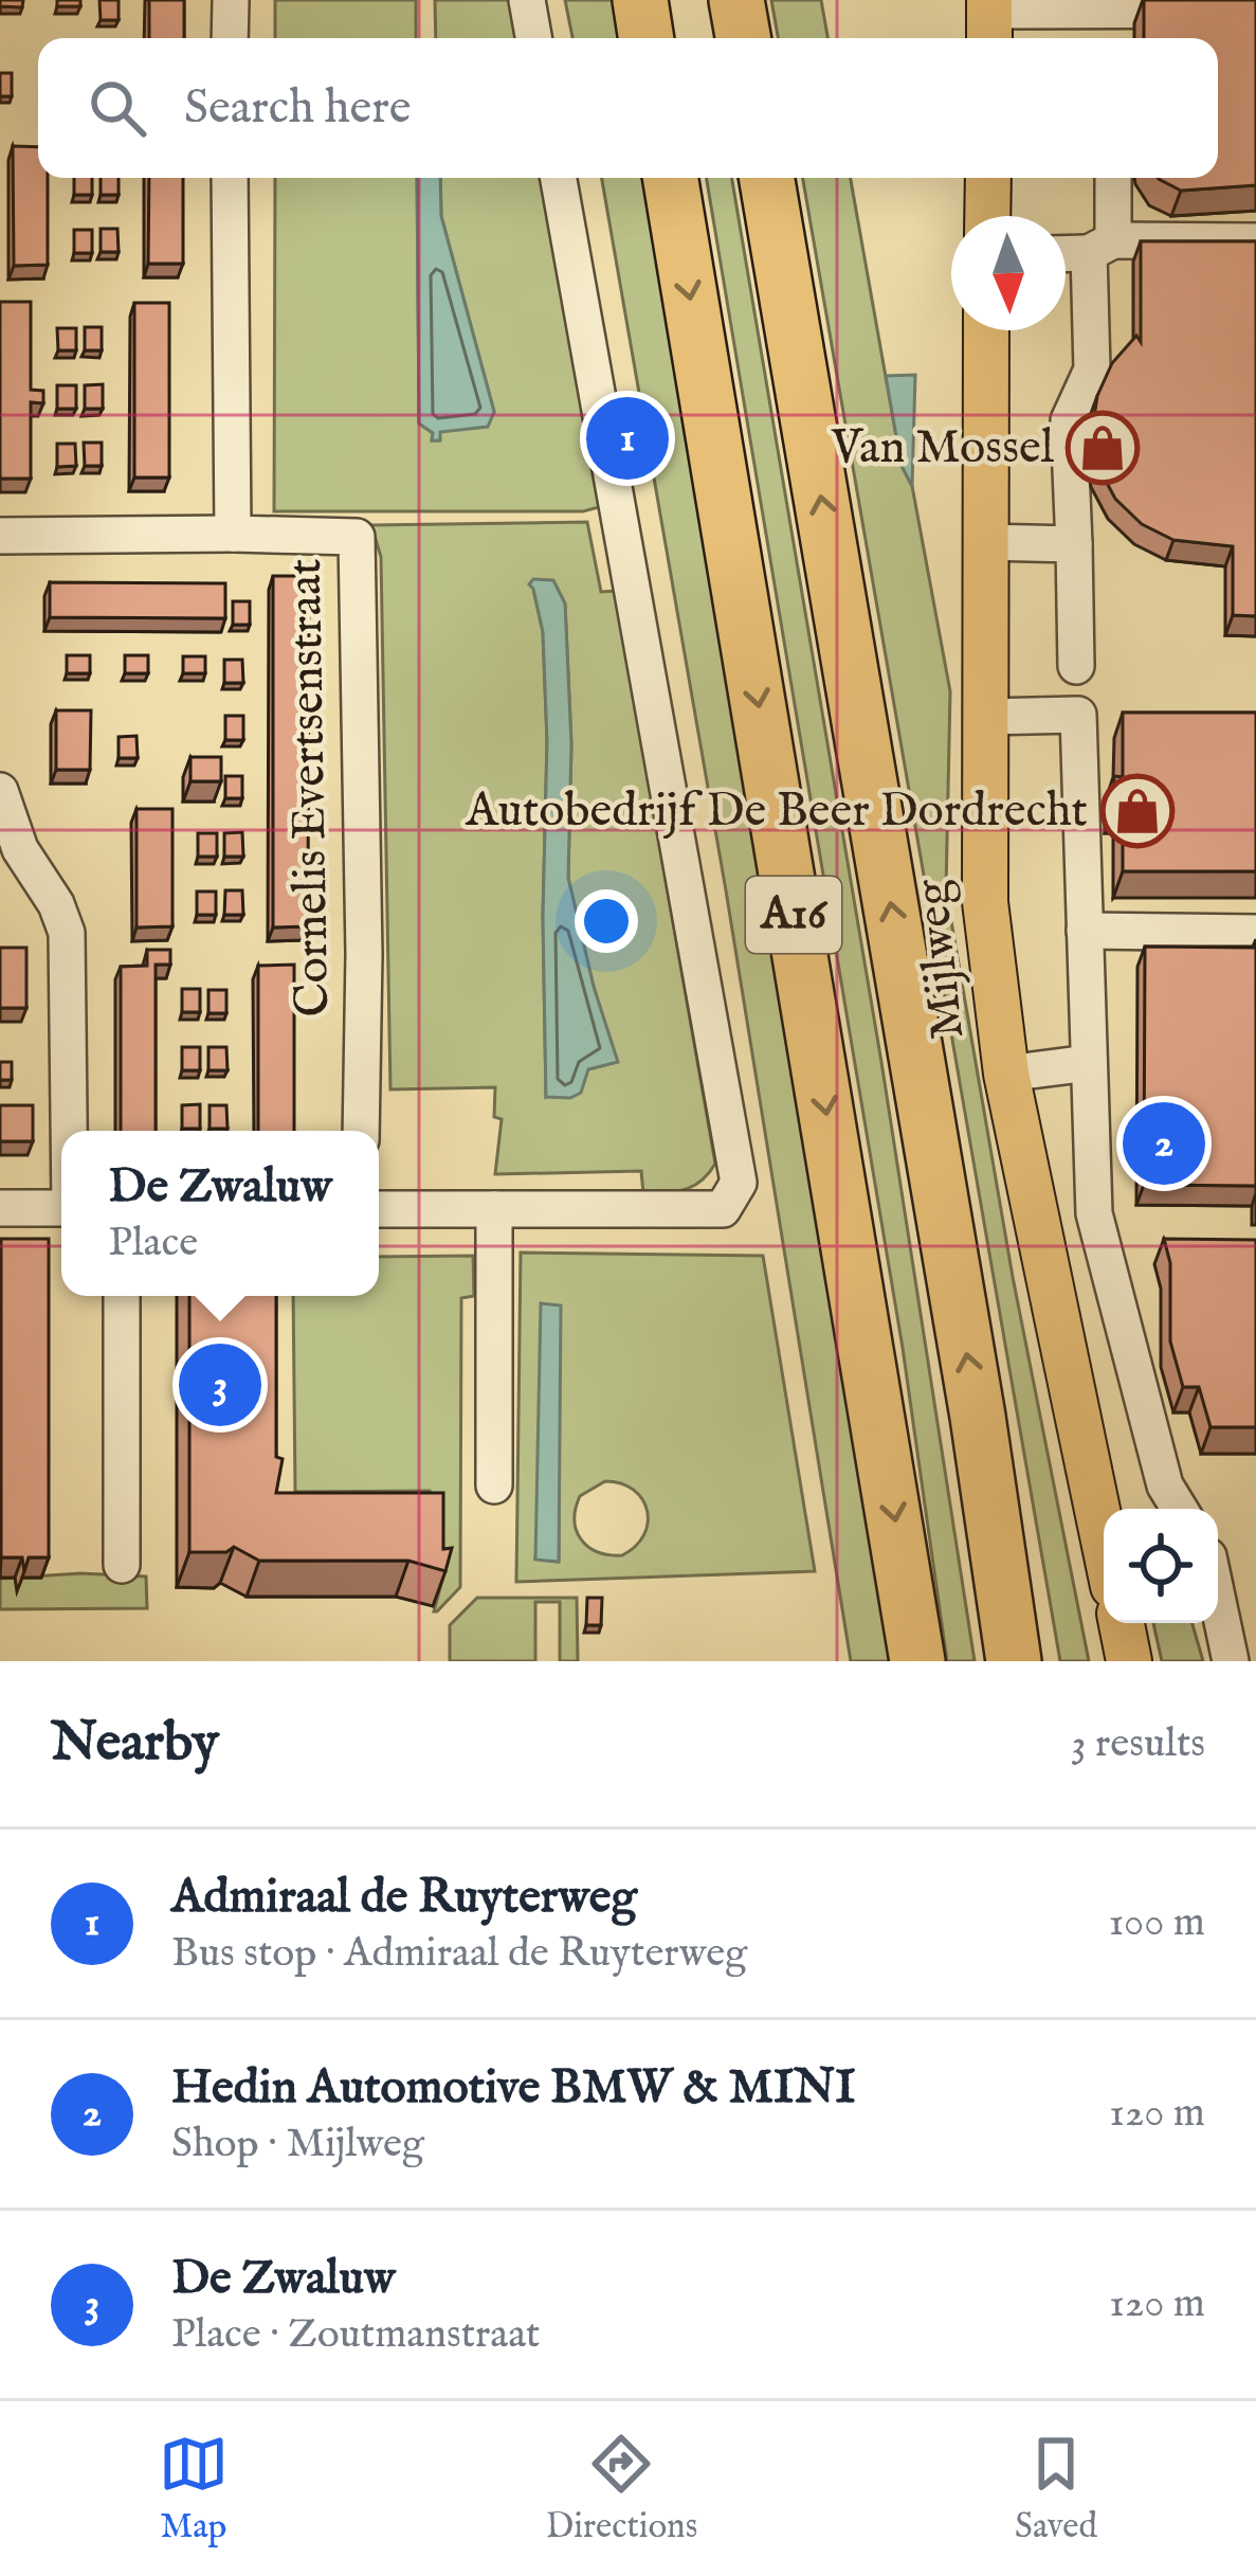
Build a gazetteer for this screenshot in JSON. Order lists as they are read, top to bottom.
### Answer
{
  "streets": {
    "highway": ["A16"],
    "main road": ["Mijlweg"],
    "street": ["Cornelis Evertsenstraat"]
  },
  "places": {
    "shop": ["Van Mossel", "Autobedrijf De Beer Dordrecht"]
  },
  "north": "bottom",
  "page": {
    "search": "Search here",
    "pins": ["1", "2", "3"],
    "popup": ["De Zwaluw", "Place"],
    "heading": ["Nearby", "3 results"],
    "list": [
      {
        "mark": "1",
        "name": "Admiraal de Ruyterweg",
        "note": "Bus stop · Admiraal de Ruyterweg",
        "value": "100 m"
      },
      {
        "mark": "2",
        "name": "Hedin Automotive BMW & MINI",
        "note": "Shop · Mijlweg",
        "value": "120 m"
      },
      {
        "mark": "3",
        "name": "De Zwaluw",
        "note": "Place · Zoutmanstraat",
        "value": "120 m"
      }
    ],
    "nav": ["Map", "Directions", "Saved"]
  }
}
